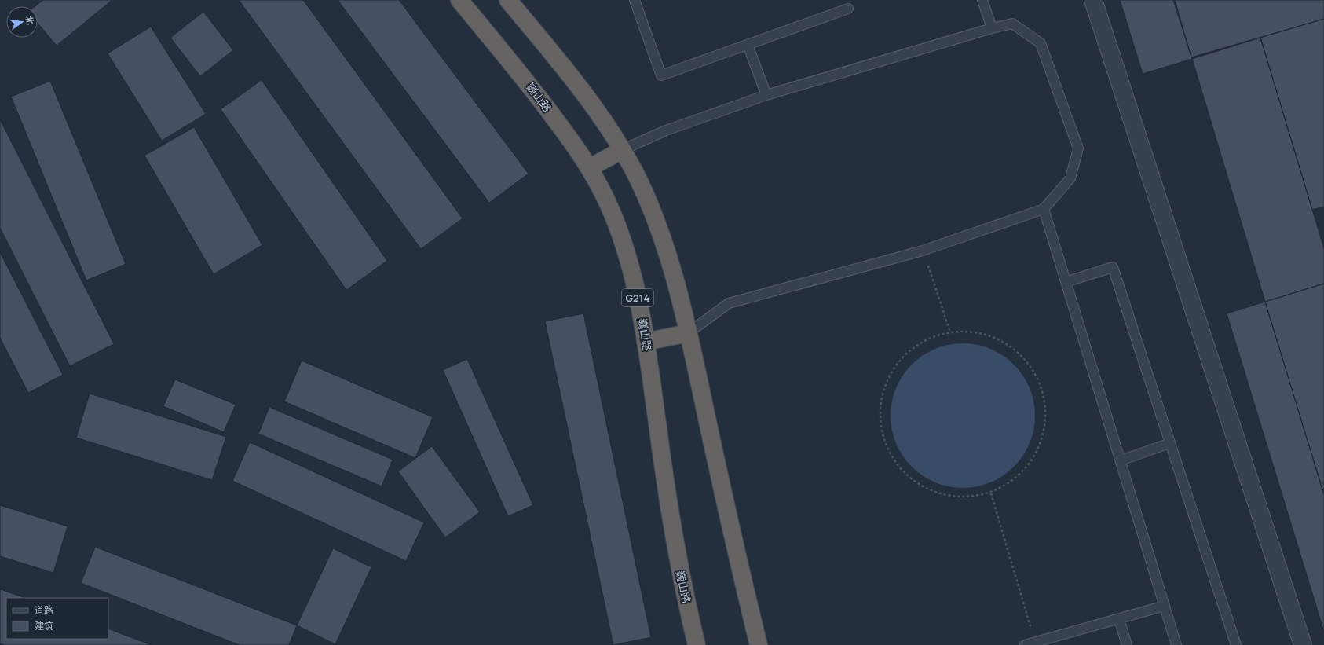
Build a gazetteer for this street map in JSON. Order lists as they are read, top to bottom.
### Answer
{
  "streets": {
    "highway": ["巍山路", "G214"]
  },
  "legend": ["道路", "建筑"],
  "north": "right"
}
